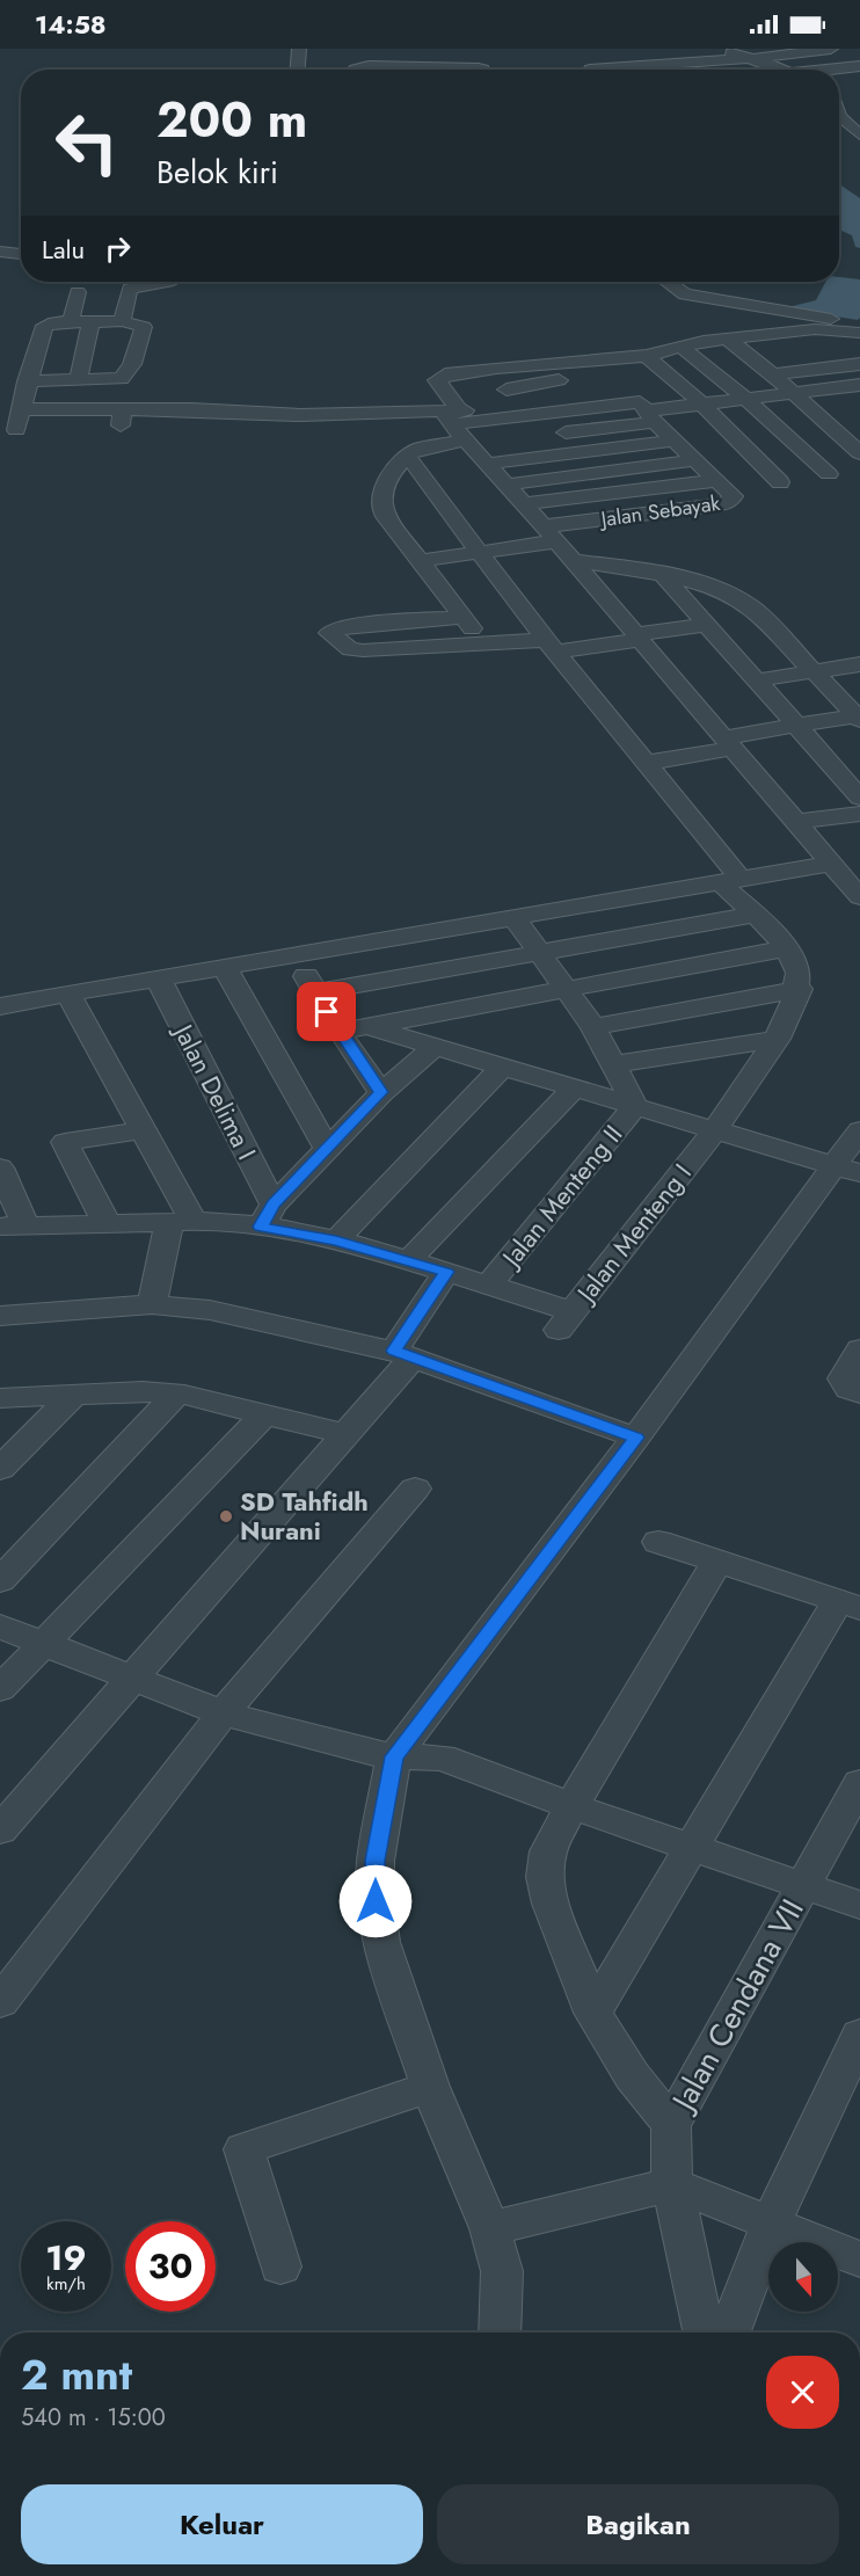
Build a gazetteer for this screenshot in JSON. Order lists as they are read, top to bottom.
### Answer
{
  "streets": {
    "street": [
      "Jalan Sebayak",
      "Jalan Delima I",
      "Jalan Menteng II",
      "Jalan Menteng I",
      "Jalan Cendana VII"
    ]
  },
  "crossings": [
    ["Jalan Menteng II", "Jalan Menteng I"]
  ],
  "places": ["SD Tahfidh Nurani"],
  "north": "bottom",
  "page": {
    "status": "14:58",
    "turn": ["200 m", "Belok kiri"],
    "then": "Lalu",
    "speed": "19 km/h",
    "limit": "30",
    "heading": ["2 mnt", "540 m · 15:00"],
    "buttons": ["Keluar", "Bagikan"]
  }
}
